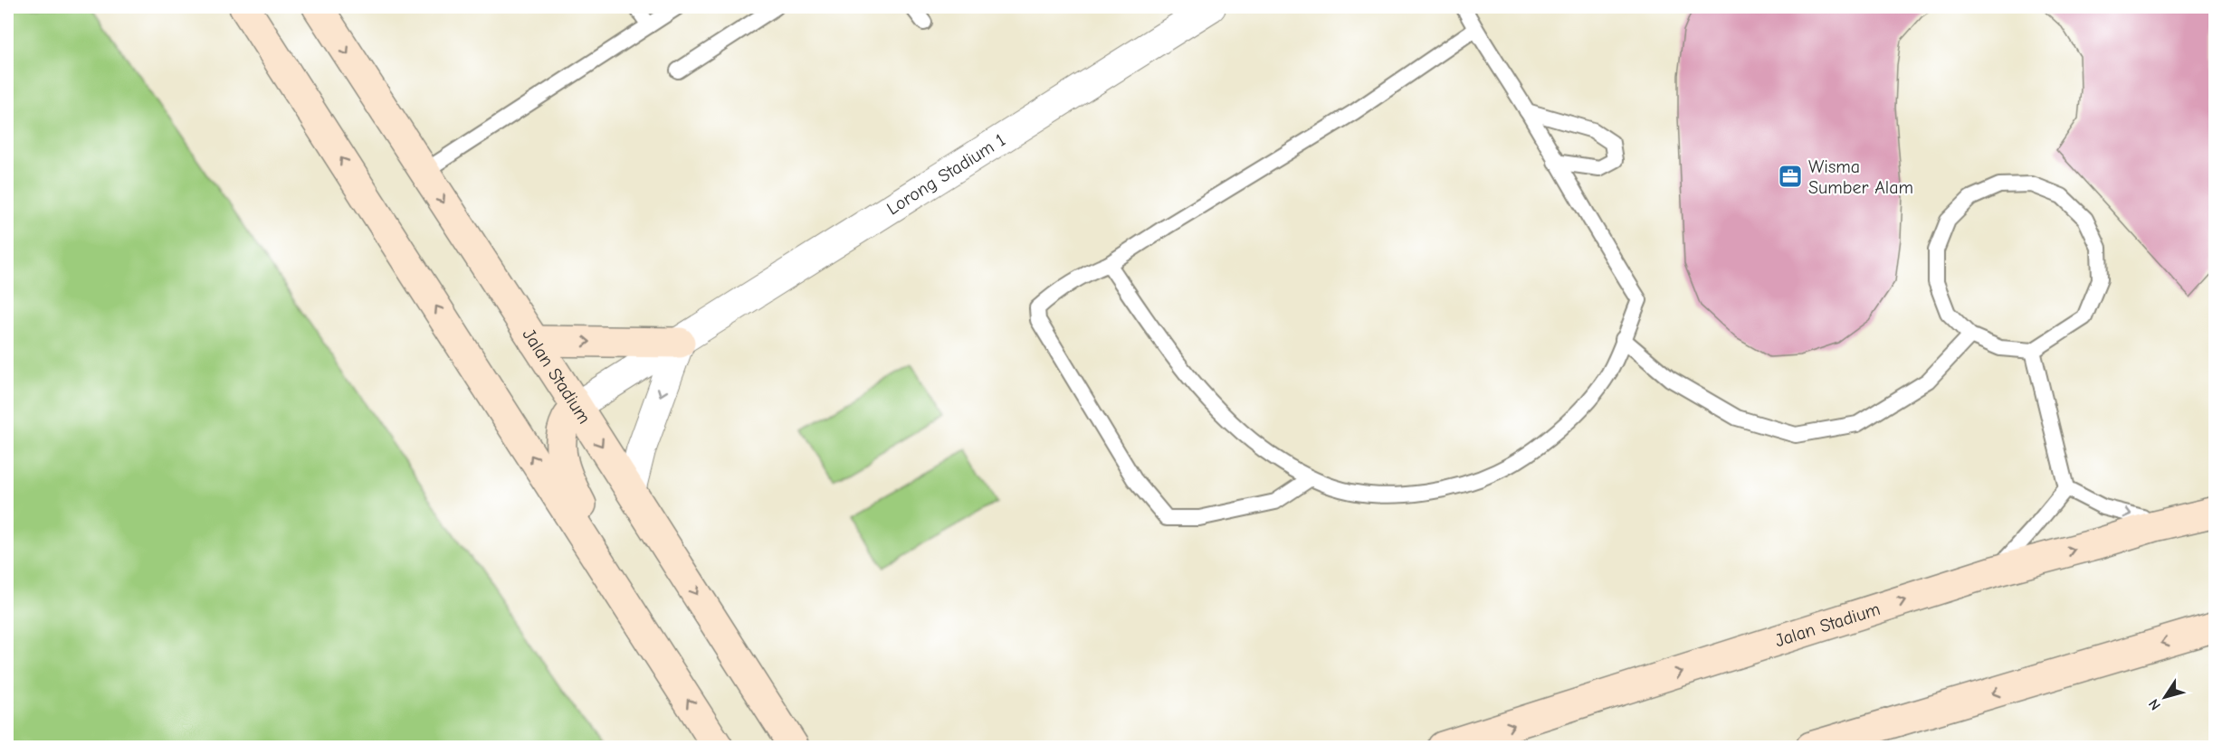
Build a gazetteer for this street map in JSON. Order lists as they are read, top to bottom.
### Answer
{
  "streets": {
    "street": ["Lorong Stadium 1", "Jalan Stadium"]
  },
  "crossings": [
    ["Lorong Stadium 1", "Jalan Stadium"]
  ],
  "places": {
    "office": ["Wisma Sumber Alam"]
  },
  "north": "bottom left"
}
